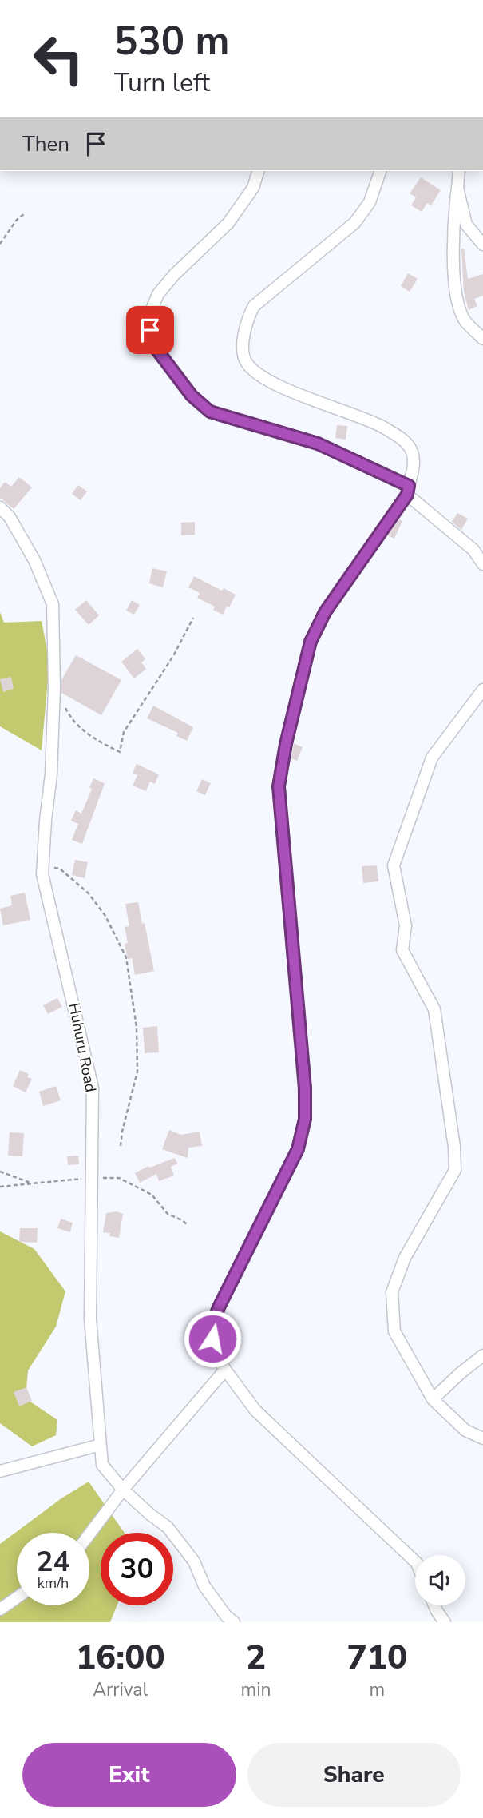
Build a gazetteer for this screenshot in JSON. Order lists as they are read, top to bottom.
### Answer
{
  "streets": {
    "street": ["Huhuru Road"]
  },
  "page": {
    "turn": ["530 m", "Turn left"],
    "then": "Then",
    "speed": "24 km/h",
    "limit": "30",
    "eta": [
      "16:00",
      "Arrival",
      "2",
      "min",
      "710",
      "m"
    ],
    "buttons": ["Exit", "Share"]
  }
}
